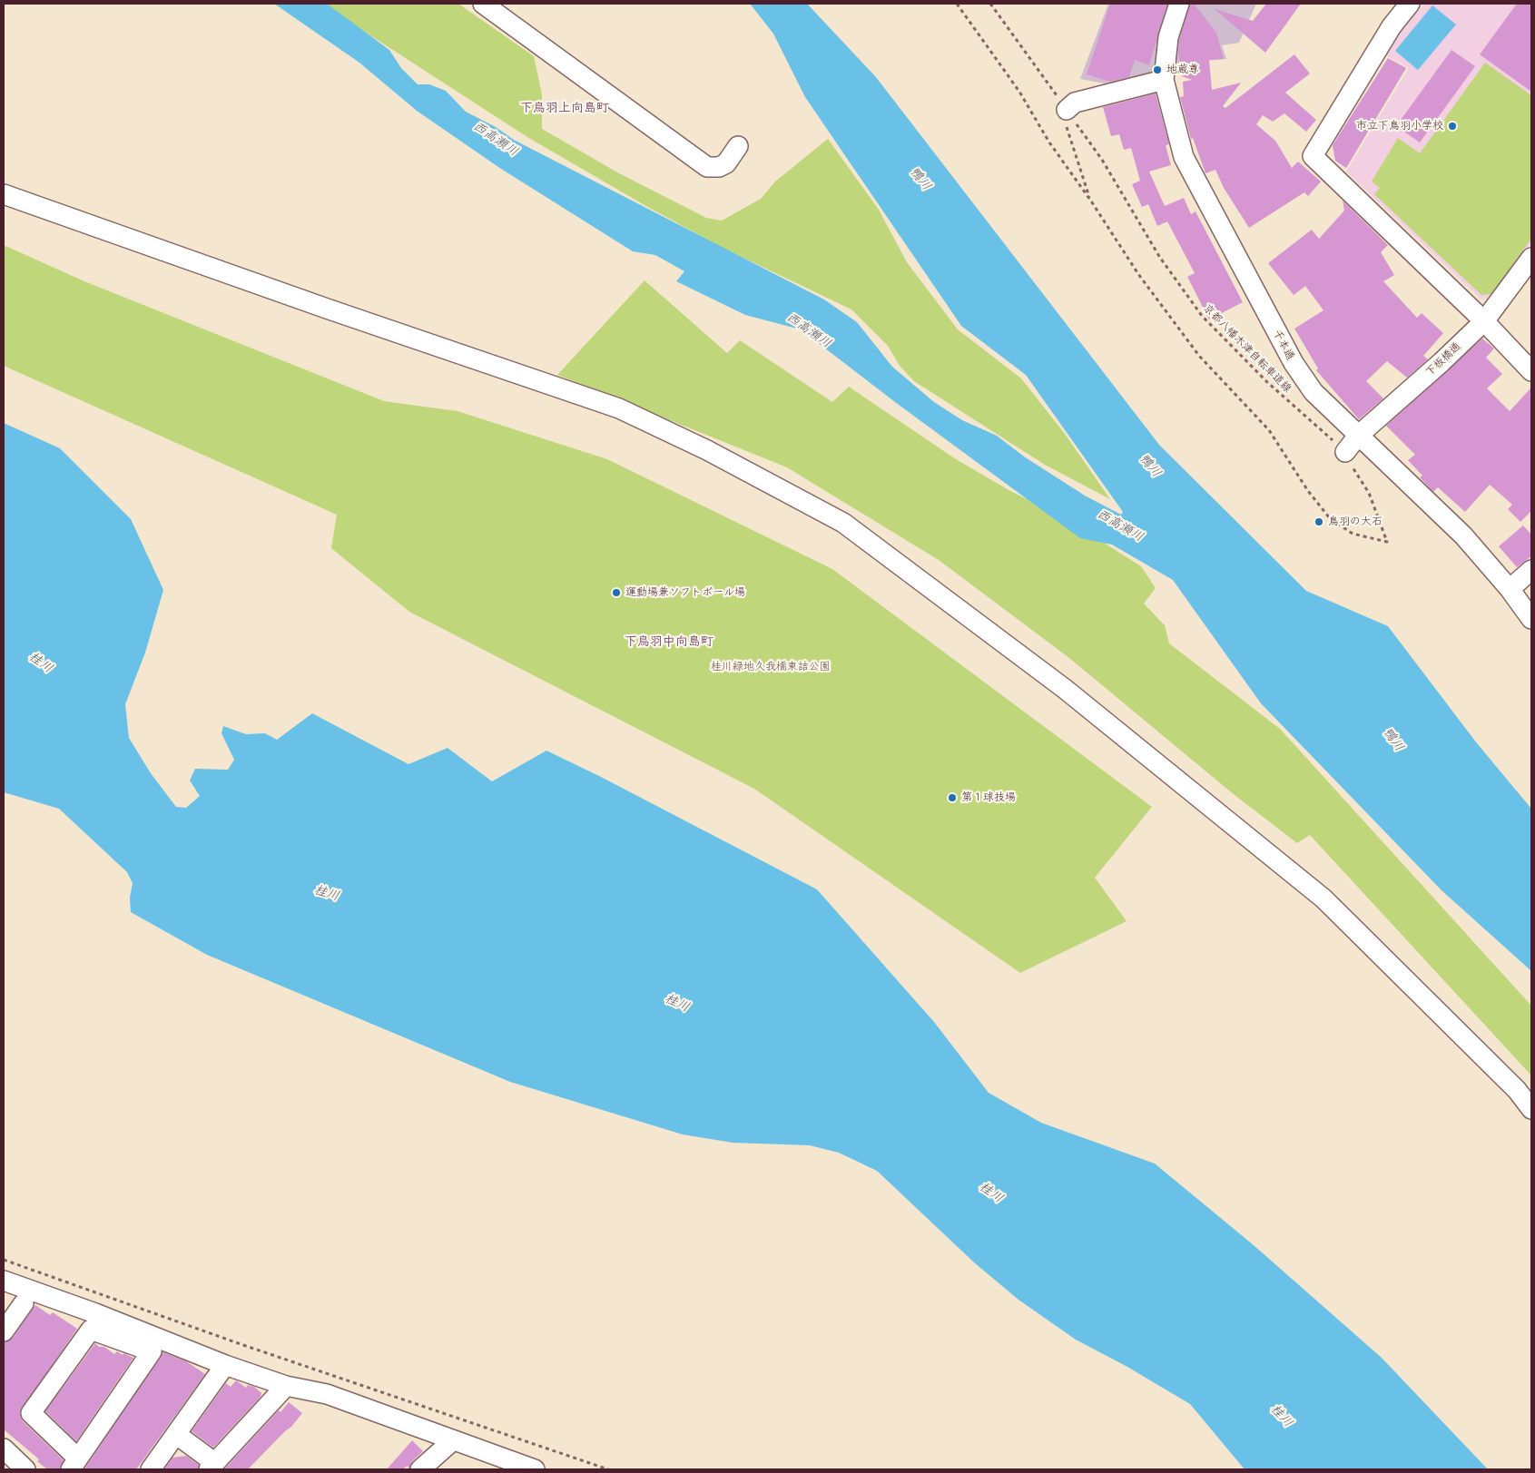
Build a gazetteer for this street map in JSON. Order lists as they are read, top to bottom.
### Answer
{
  "streets": {
    "street": ["千本通", "下板橋通"],
    "path": ["京都八幡木津自転車道線"]
  },
  "crossings": [
    ["千本通", "下板橋通"],
    ["京都八幡木津自転車道線", "下板橋通"]
  ],
  "districts": ["下鳥羽上向島町", "下鳥羽中向島町"],
  "water": ["西高瀬川", "鴨川", "桂川"],
  "parks": ["桂川緑地久我橋東詰公園"],
  "places": [
    "地蔵尊",
    "市立下鳥羽小学校",
    "鳥羽の大石",
    "運動場兼ソフトボール場",
    "第１球技場"
  ]
}
